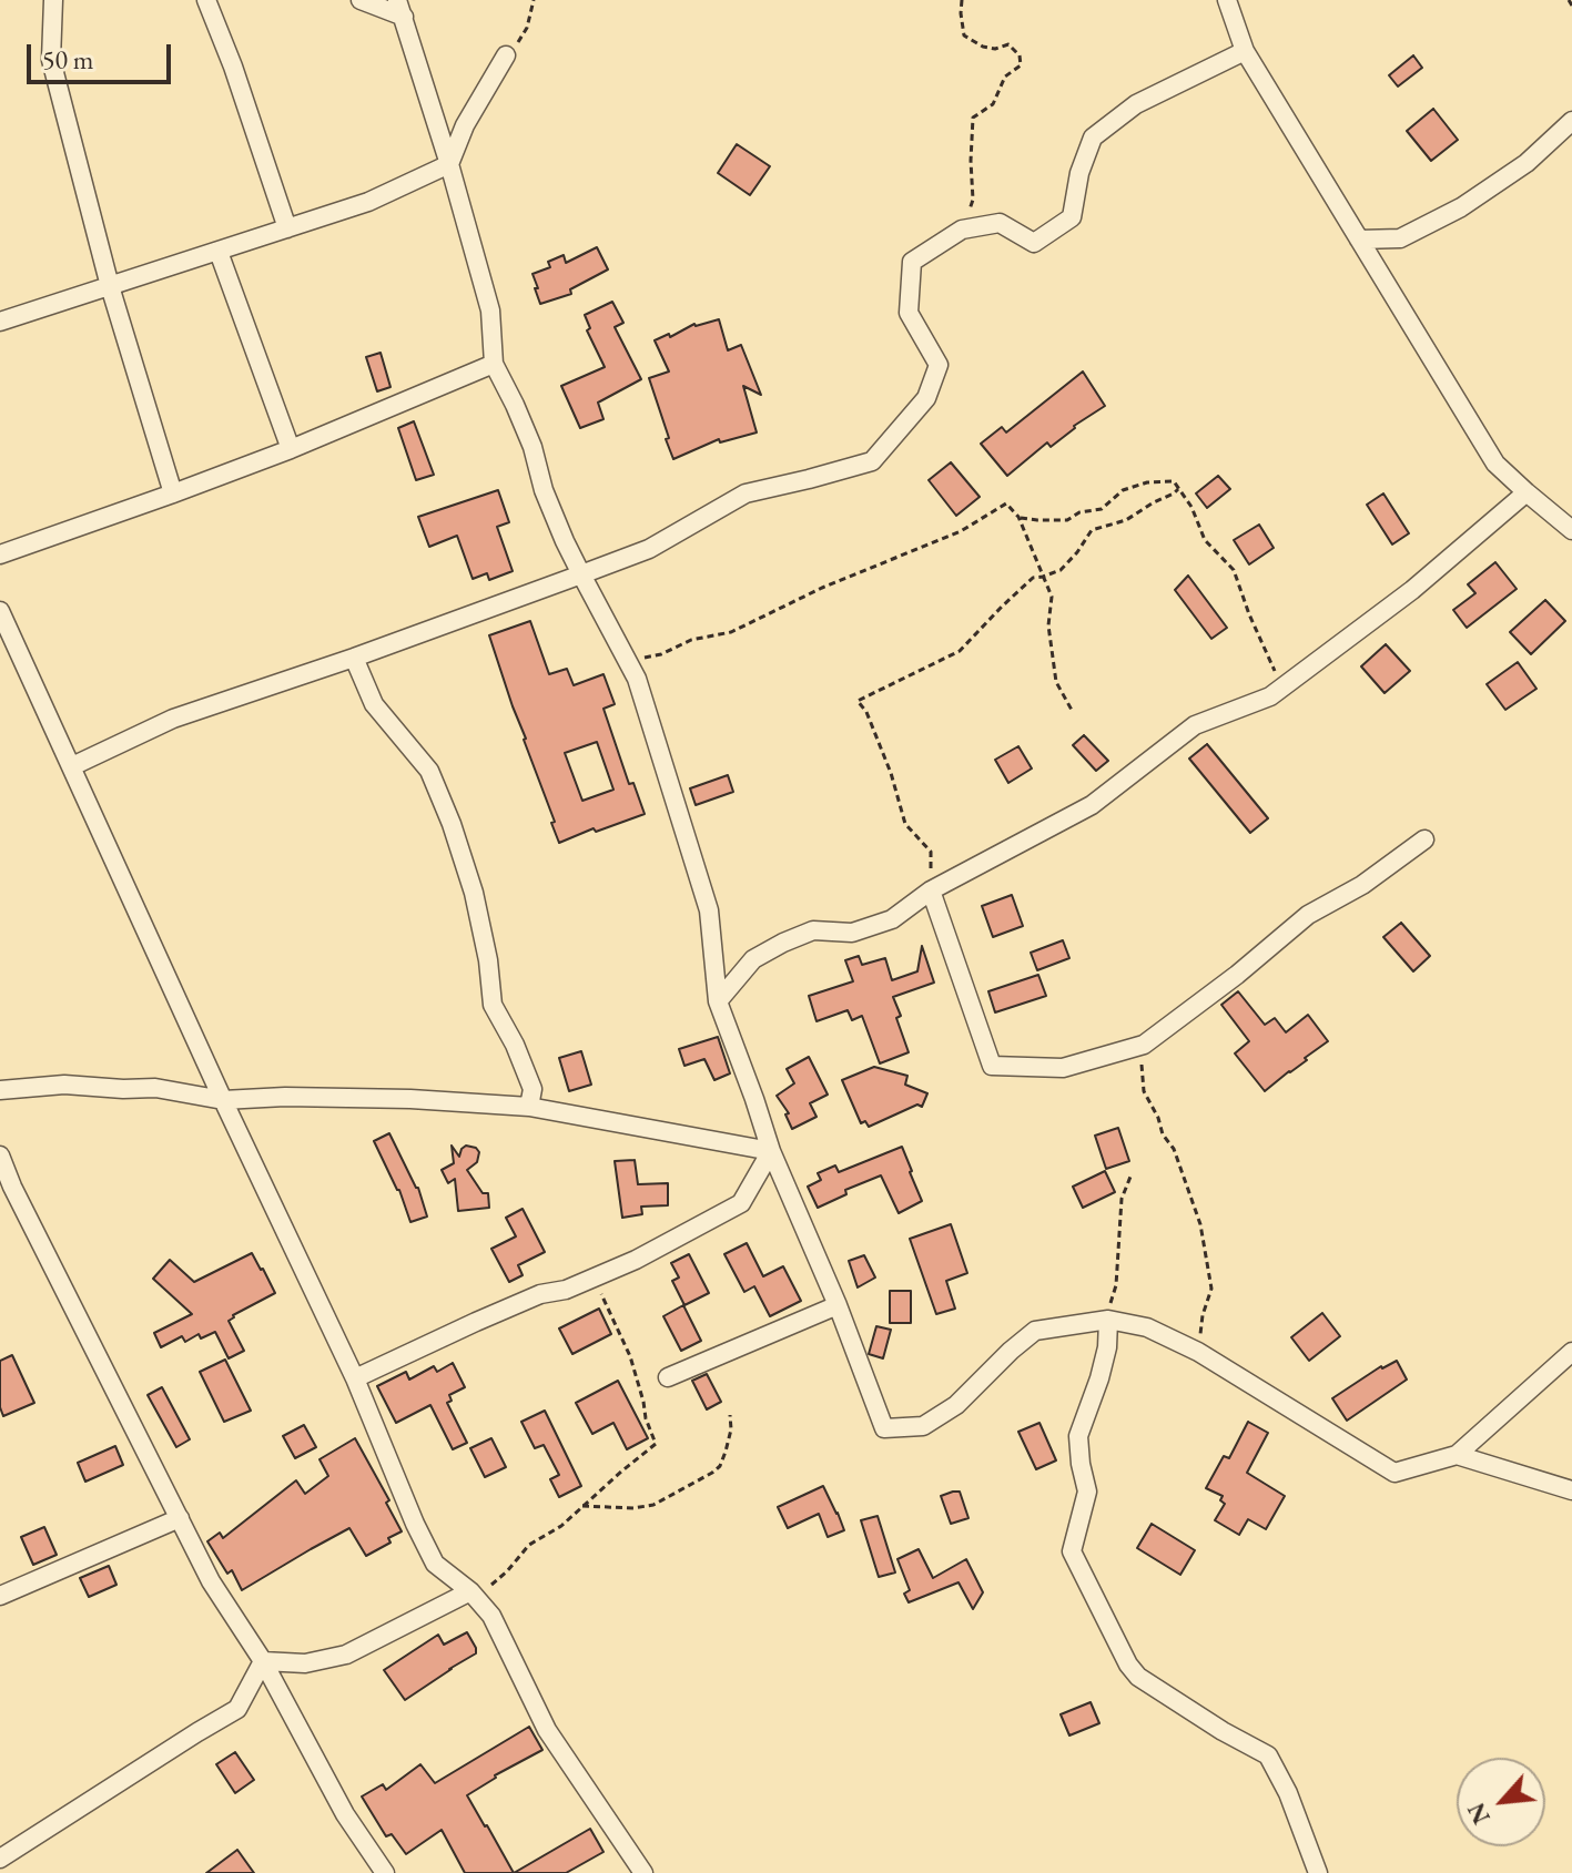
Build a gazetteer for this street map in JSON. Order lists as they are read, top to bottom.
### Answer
{
  "scale_bar": "50 m",
  "north": "bottom left"
}
